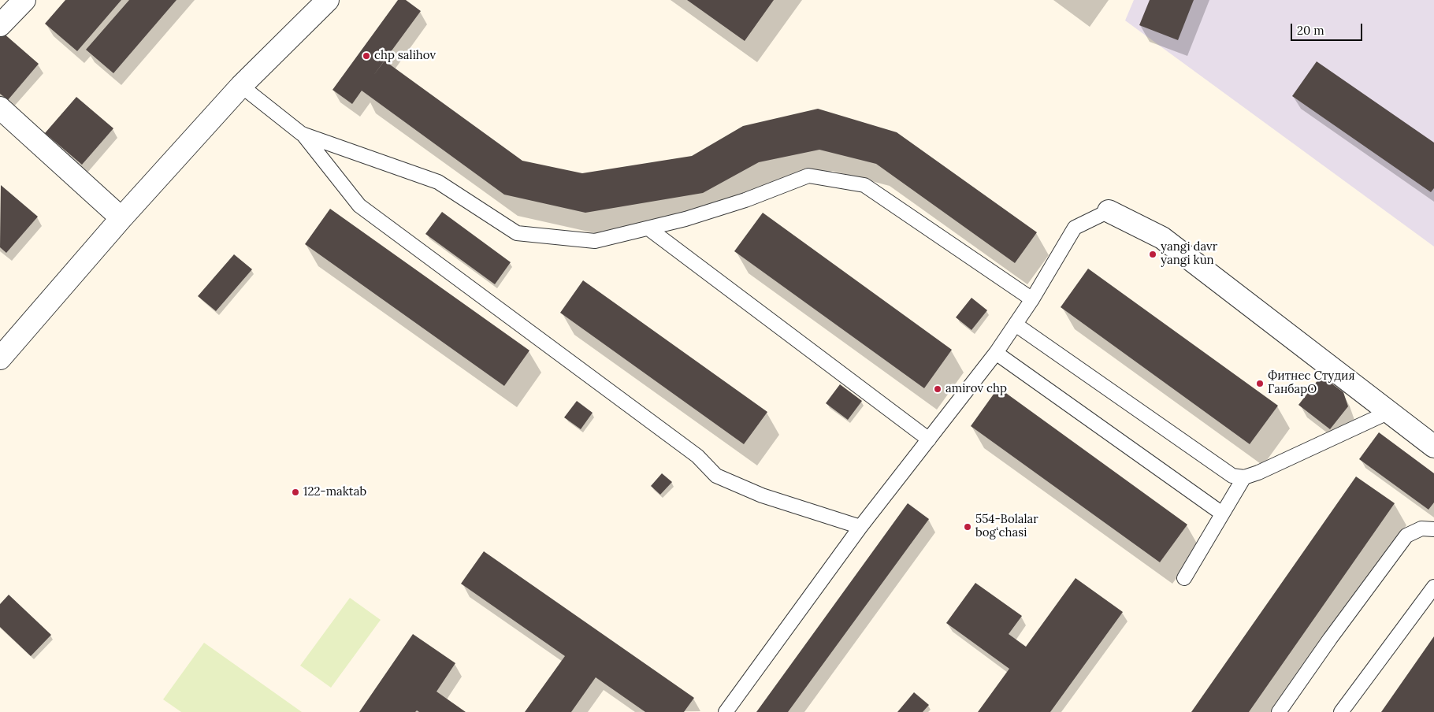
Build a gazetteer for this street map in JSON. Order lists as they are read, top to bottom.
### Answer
{
  "places": [
    "chp salihov",
    "yangi davr yangi kun",
    "Фитнес Студия ГанбарО",
    "amirov chp",
    "122-maktab",
    "554-Bolalar bogʻchasi"
  ],
  "scale_bar": "20 m"
}
